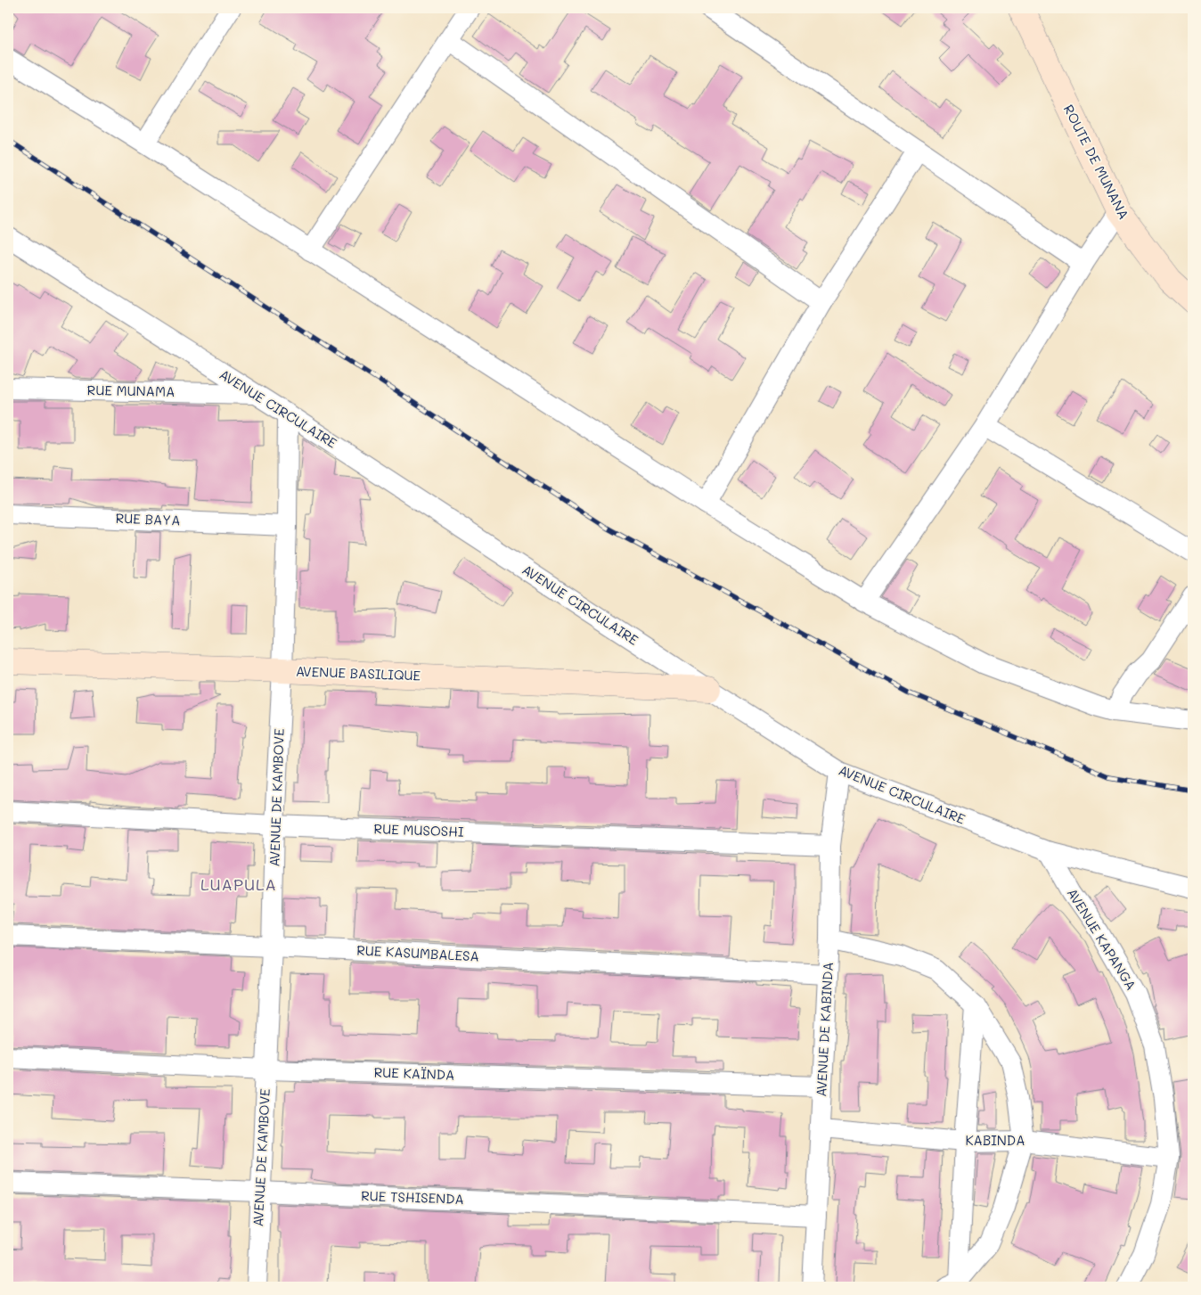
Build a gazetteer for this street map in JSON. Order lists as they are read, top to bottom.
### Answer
{
  "streets": {
    "street": [
      "ROUTE DE MUNANA",
      "RUE MUNAMA",
      "AVENUE CIRCULAIRE",
      "RUE BAYA",
      "AVENUE BASILIQUE",
      "AVENUE DE KAMBOVE",
      "RUE MUSOSHI",
      "AVENUE KAPANGA",
      "RUE KASUMBALESA",
      "AVENUE DE KABINDA",
      "RUE KAÏNDA",
      "KABINDA",
      "RUE TSHISENDA"
    ]
  },
  "crossings": [
    ["RUE MUNAMA", "AVENUE CIRCULAIRE"],
    ["AVENUE CIRCULAIRE", "AVENUE BASILIQUE"],
    ["AVENUE CIRCULAIRE", "AVENUE DE KAMBOVE"],
    ["AVENUE CIRCULAIRE", "AVENUE KAPANGA"],
    ["AVENUE CIRCULAIRE", "AVENUE DE KABINDA"],
    ["RUE BAYA", "AVENUE DE KAMBOVE"],
    ["AVENUE BASILIQUE", "AVENUE DE KAMBOVE"],
    ["AVENUE DE KAMBOVE", "RUE MUSOSHI"],
    ["AVENUE DE KAMBOVE", "RUE KASUMBALESA"],
    ["AVENUE DE KAMBOVE", "RUE KAÏNDA"],
    ["AVENUE DE KAMBOVE", "RUE TSHISENDA"],
    ["RUE MUSOSHI", "AVENUE DE KABINDA"],
    ["AVENUE KAPANGA", "KABINDA"],
    ["RUE KASUMBALESA", "AVENUE DE KABINDA"],
    ["AVENUE DE KABINDA", "RUE KAÏNDA"],
    ["AVENUE DE KABINDA", "KABINDA"],
    ["AVENUE DE KABINDA", "RUE TSHISENDA"]
  ],
  "districts": ["LUAPULA"]
}
